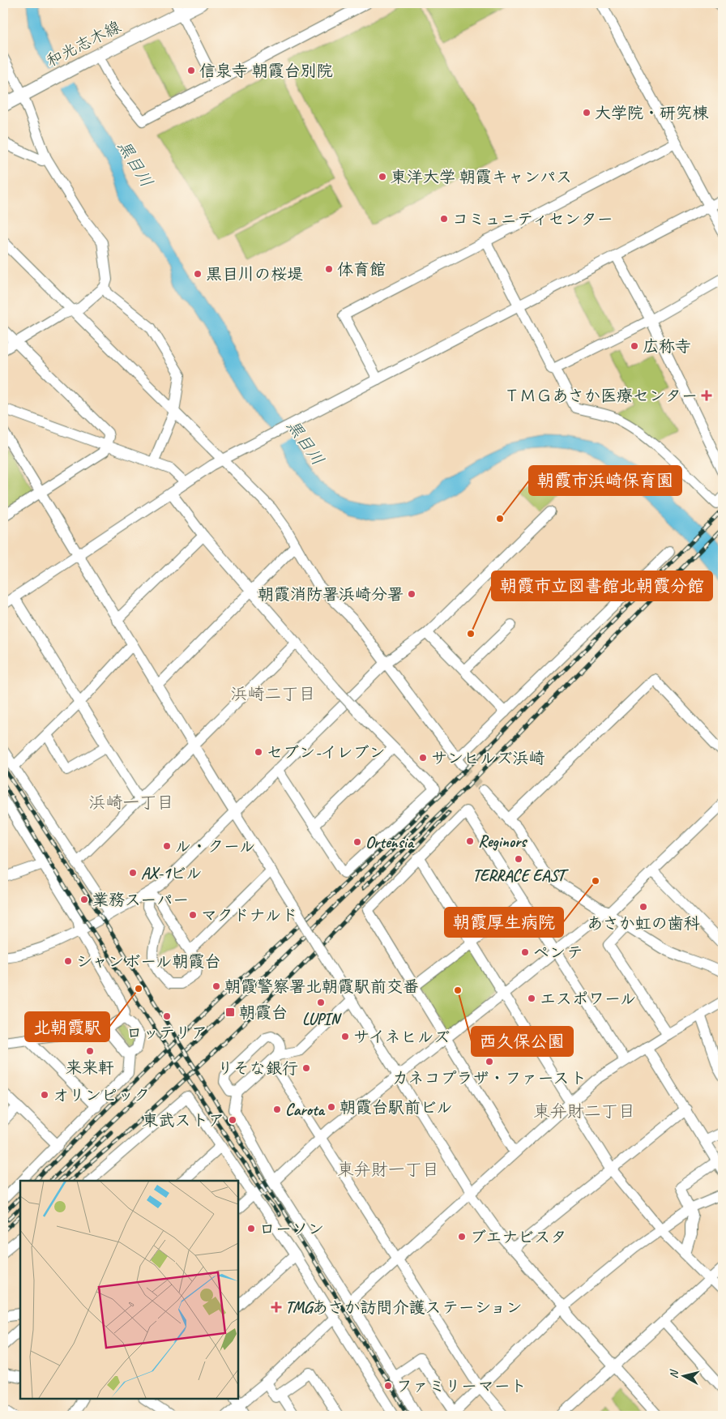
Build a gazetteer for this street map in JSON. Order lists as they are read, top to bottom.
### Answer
{
  "streets": {
    "main road": ["和光志木線"]
  },
  "districts": [
    "浜崎二丁目",
    "浜崎一丁目",
    "東弁財二丁目",
    "東弁財一丁目"
  ],
  "water": ["黒目川"],
  "places": {
    "other": [
      "信泉寺 朝霞台別院",
      "大学院・研究棟",
      "東洋大学 朝霞キャンパス",
      "コミュニティセンター",
      "体育館",
      "黒目川の桜堤",
      "広称寺",
      "朝霞市浜崎保育園",
      "朝霞消防署浜崎分署",
      "朝霞市立図書館北朝霞分館",
      "セブン-イレブン",
      "サンヒルズ浜崎",
      "Reginors",
      "Ortensia",
      "ル・クール",
      "TERRACE EAST",
      "AX-1ビル",
      "朝霞厚生病院",
      "業務スーパー",
      "あさか虹の歯科",
      "マクドナルド",
      "ペンテ",
      "シャンボール朝霞台",
      "朝霞警察署北朝霞駅前交番",
      "北朝霞駅",
      "西久保公園",
      "エスポワール",
      "LUPIN",
      "ロッテリア",
      "サイネヒルズ",
      "来来軒",
      "カネコプラザ・ファースト",
      "りそな銀行",
      "オリンピック",
      "朝霞台駅前ビル",
      "Carota",
      "東武ストア",
      "ローソン",
      "ブエナビスタ",
      "ファミリーマート"
    ],
    "health": ["ＴＭＧあさか医療センター", "TMGあさか訪問介護ステーション"],
    "transit": ["朝霞台"]
  },
  "north": "left"
}
